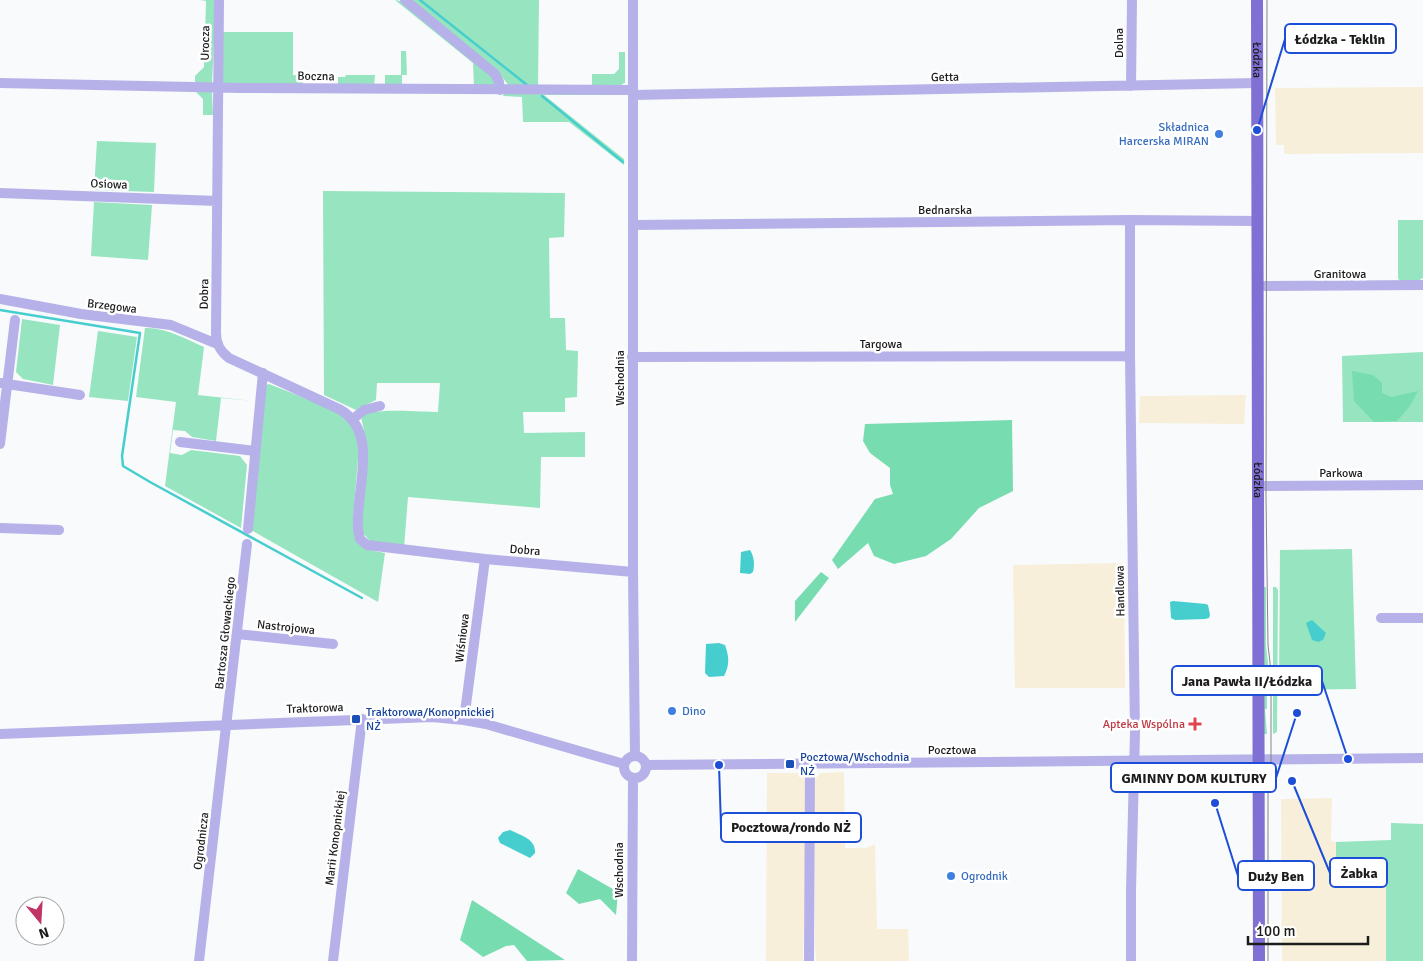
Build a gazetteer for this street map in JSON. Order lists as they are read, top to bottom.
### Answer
{
  "streets": {
    "main road": ["Łódzka"],
    "street": [
      "Urocza",
      "Dolna",
      "Boczna",
      "Getta",
      "Osiowa",
      "Bednarska",
      "Granitowa",
      "Dobra",
      "Brzegowa",
      "Targowa",
      "Wschodnia",
      "Parkowa",
      "Handlowa",
      "Nastrojowa",
      "Bartosza Głowackiego",
      "Wiśniowa",
      "Traktorowa",
      "Pocztowa",
      "Marii Konopnickiej",
      "Ogrodnicza"
    ]
  },
  "crossings": [
    ["Urocza", "Boczna"],
    ["Urocza", "Dobra"],
    ["Dolna", "Getta"],
    ["Łódzka", "Getta"],
    ["Łódzka", "Bednarska"],
    ["Łódzka", "Granitowa"],
    ["Łódzka", "Parkowa"],
    ["Łódzka", "Pocztowa"],
    ["Boczna", "Getta"],
    ["Boczna", "Dobra"],
    ["Boczna", "Wschodnia"],
    ["Getta", "Wschodnia"],
    ["Osiowa", "Dobra"],
    ["Bednarska", "Wschodnia"],
    ["Bednarska", "Handlowa"],
    ["Dobra", "Brzegowa"],
    ["Dobra", "Wschodnia"],
    ["Dobra", "Wiśniowa"],
    ["Targowa", "Wschodnia"],
    ["Targowa", "Handlowa"],
    ["Wschodnia", "Traktorowa"],
    ["Wschodnia", "Pocztowa"],
    ["Handlowa", "Pocztowa"],
    ["Nastrojowa", "Bartosza Głowackiego"],
    ["Bartosza Głowackiego", "Traktorowa"],
    ["Bartosza Głowackiego", "Ogrodnicza"],
    ["Wiśniowa", "Traktorowa"],
    ["Traktorowa", "Pocztowa"],
    ["Traktorowa", "Marii Konopnickiej"],
    ["Traktorowa", "Ogrodnicza"]
  ],
  "places": {
    "other": [
      "Łódzka - Teklin",
      "Składnica Harcerska MIRAN",
      "Dino",
      "GMINNY DOM KULTURY",
      "Jana Pawła II/Łódzka",
      "Pocztowa/rondo NŻ",
      "Żabka",
      "Duży Ben",
      "Ogrodnik"
    ],
    "transit": ["Traktorowa/Konopnickiej NŻ", "Pocztowa/Wschodnia NŻ"],
    "health": ["Apteka Wspólna"]
  },
  "scale_bar": "100 m",
  "north": "bottom"
}
